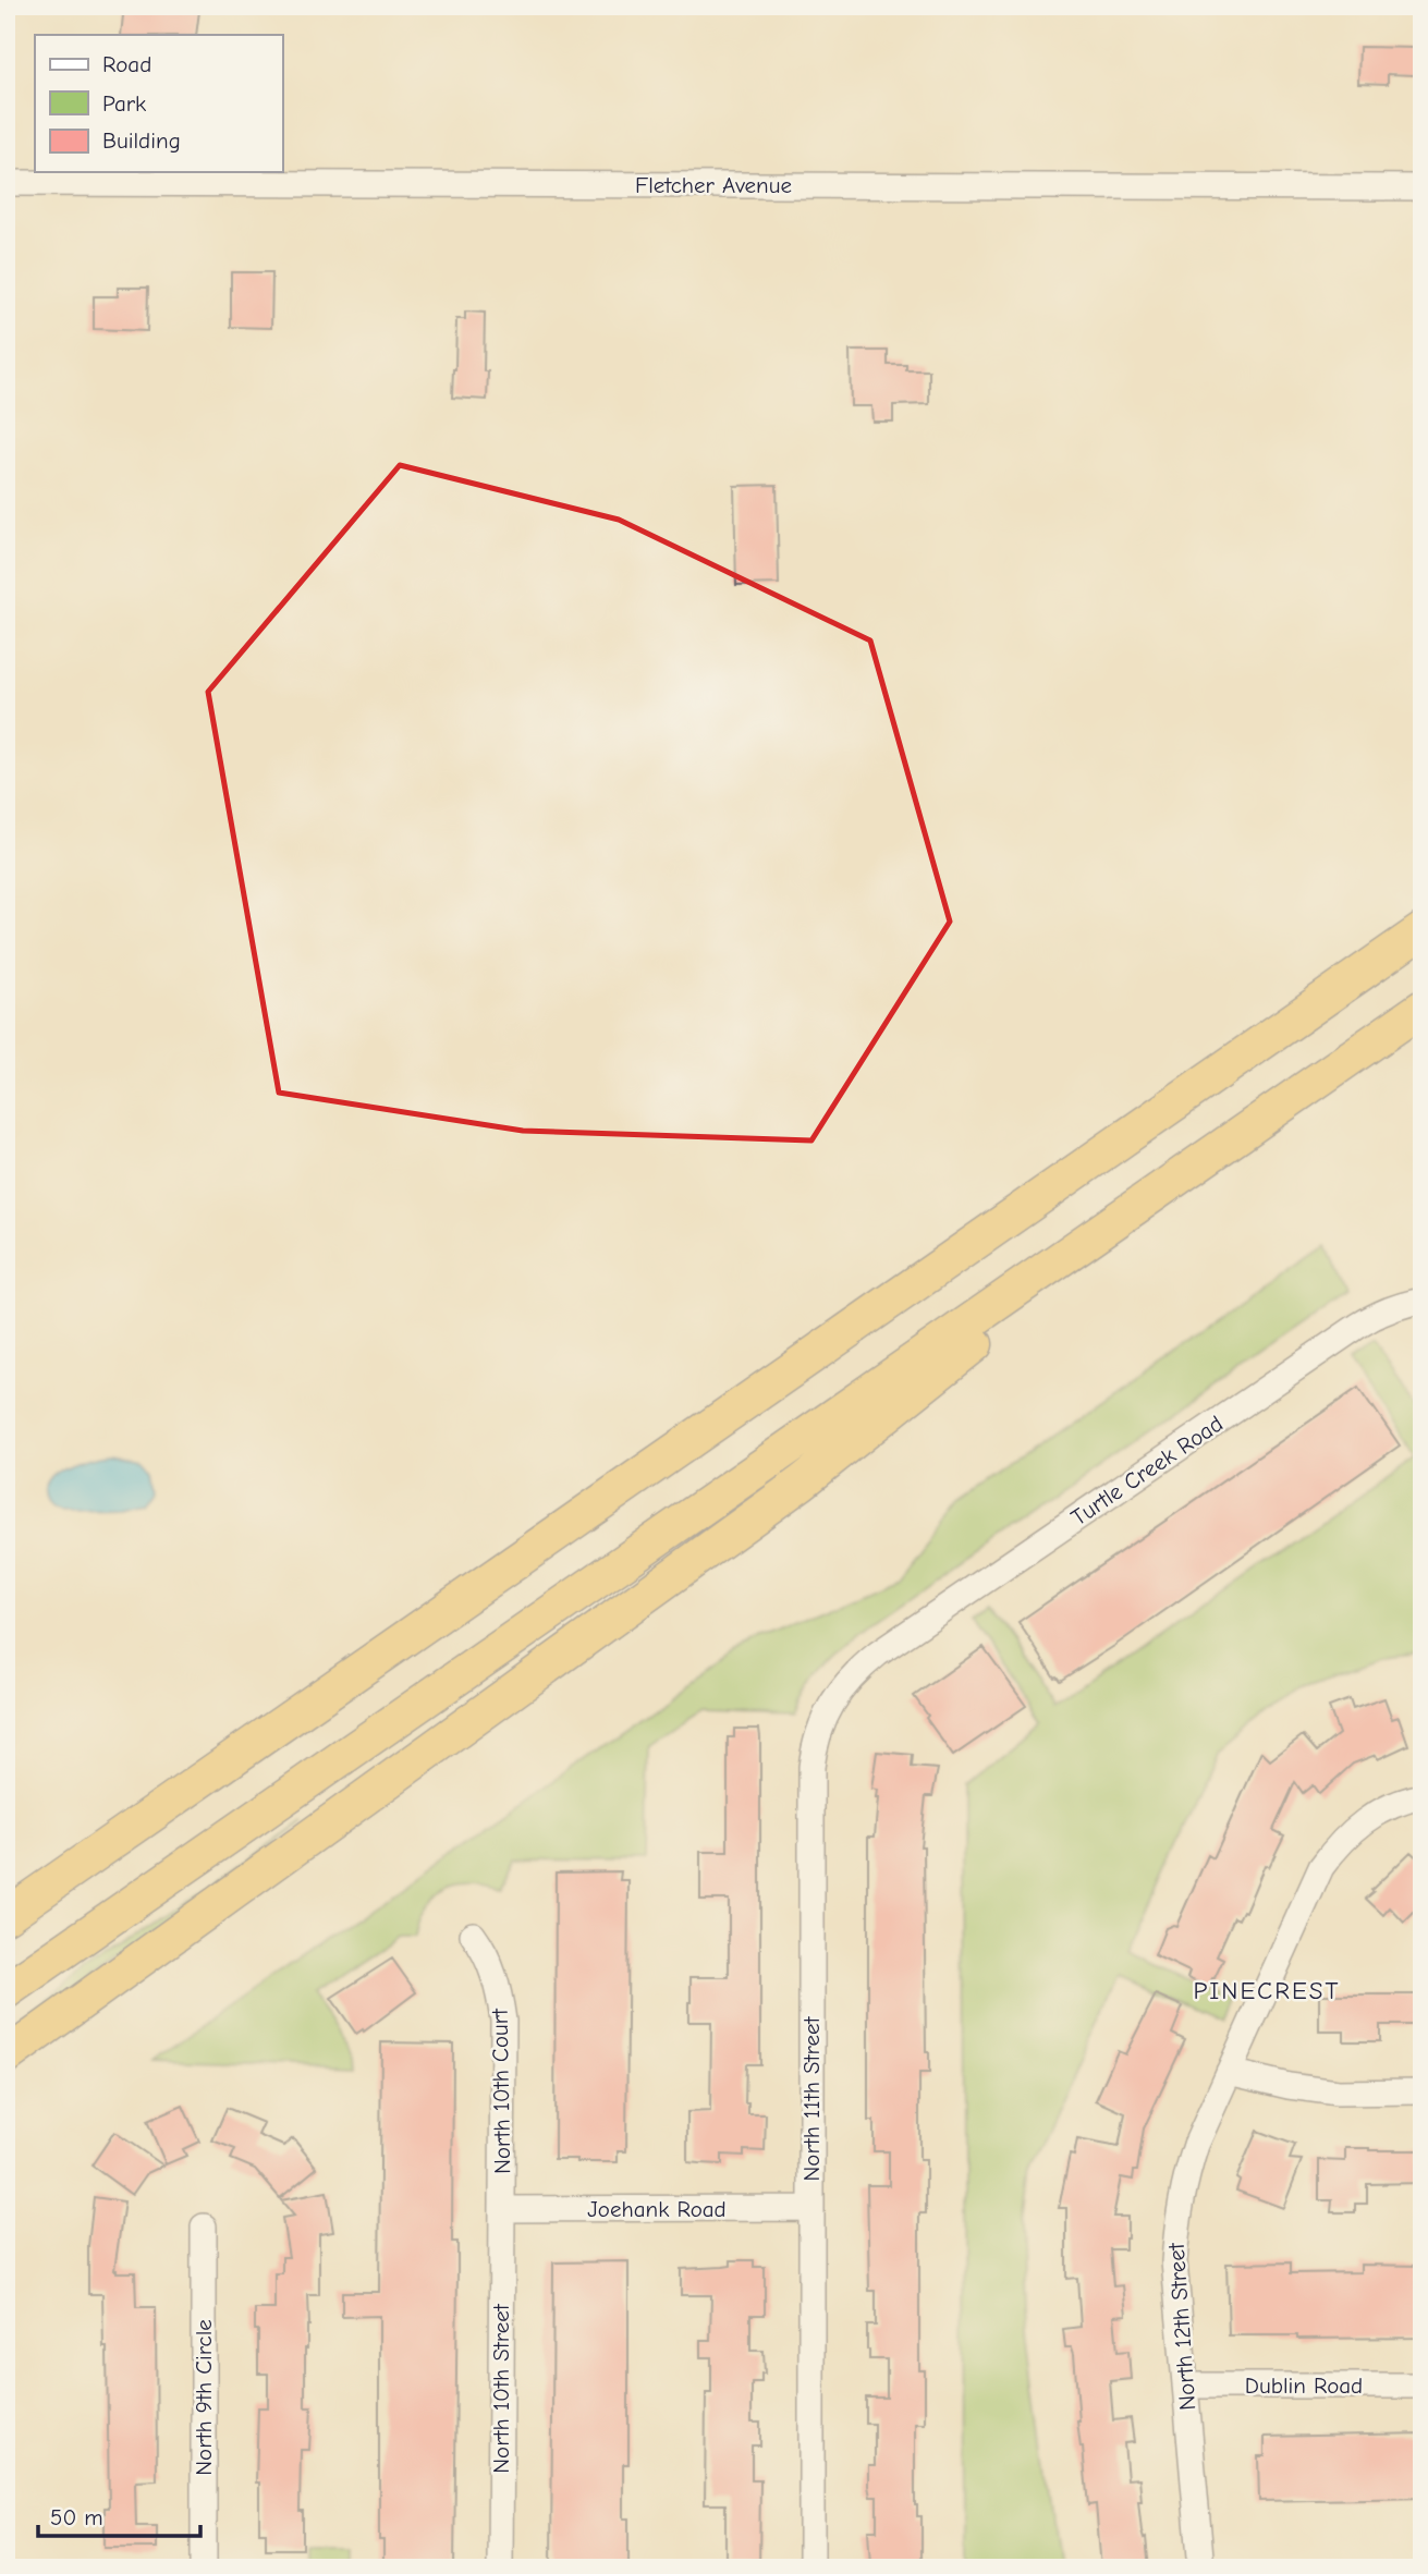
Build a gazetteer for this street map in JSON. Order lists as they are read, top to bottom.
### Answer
{
  "streets": {
    "street": [
      "Fletcher Avenue",
      "Turtle Creek Road",
      "North 10th Court",
      "North 11th Street",
      "Joehank Road",
      "North 12th Street",
      "Dublin Road",
      "North 10th Street",
      "North 9th Circle"
    ]
  },
  "crossings": [
    ["Turtle Creek Road", "North 11th Street"],
    ["North 10th Court", "Joehank Road"],
    ["North 10th Court", "North 10th Street"],
    ["North 11th Street", "Joehank Road"],
    ["Joehank Road", "North 10th Street"],
    ["North 12th Street", "Dublin Road"]
  ],
  "districts": ["PINECREST"],
  "legend": ["Road", "Park", "Building"],
  "scale_bar": "50 m"
}
